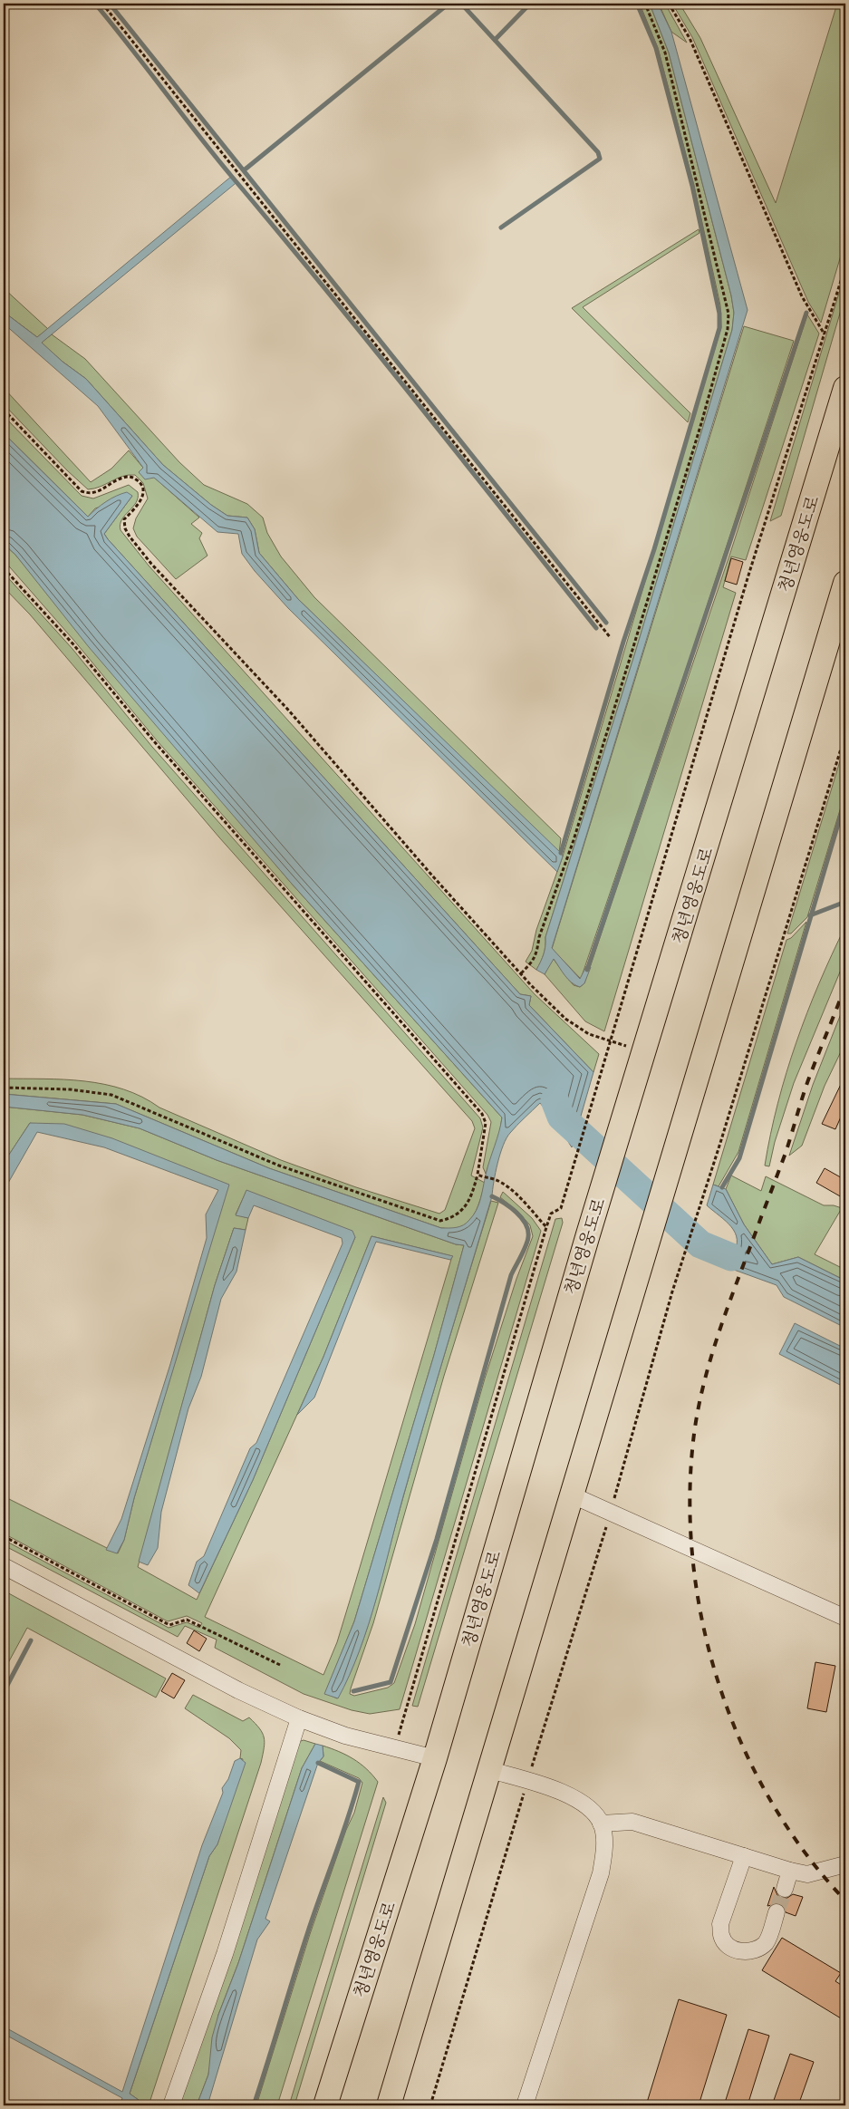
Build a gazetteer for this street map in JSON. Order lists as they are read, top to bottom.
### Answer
{
  "streets": {
    "highway": ["청년영웅도로"]
  }
}
